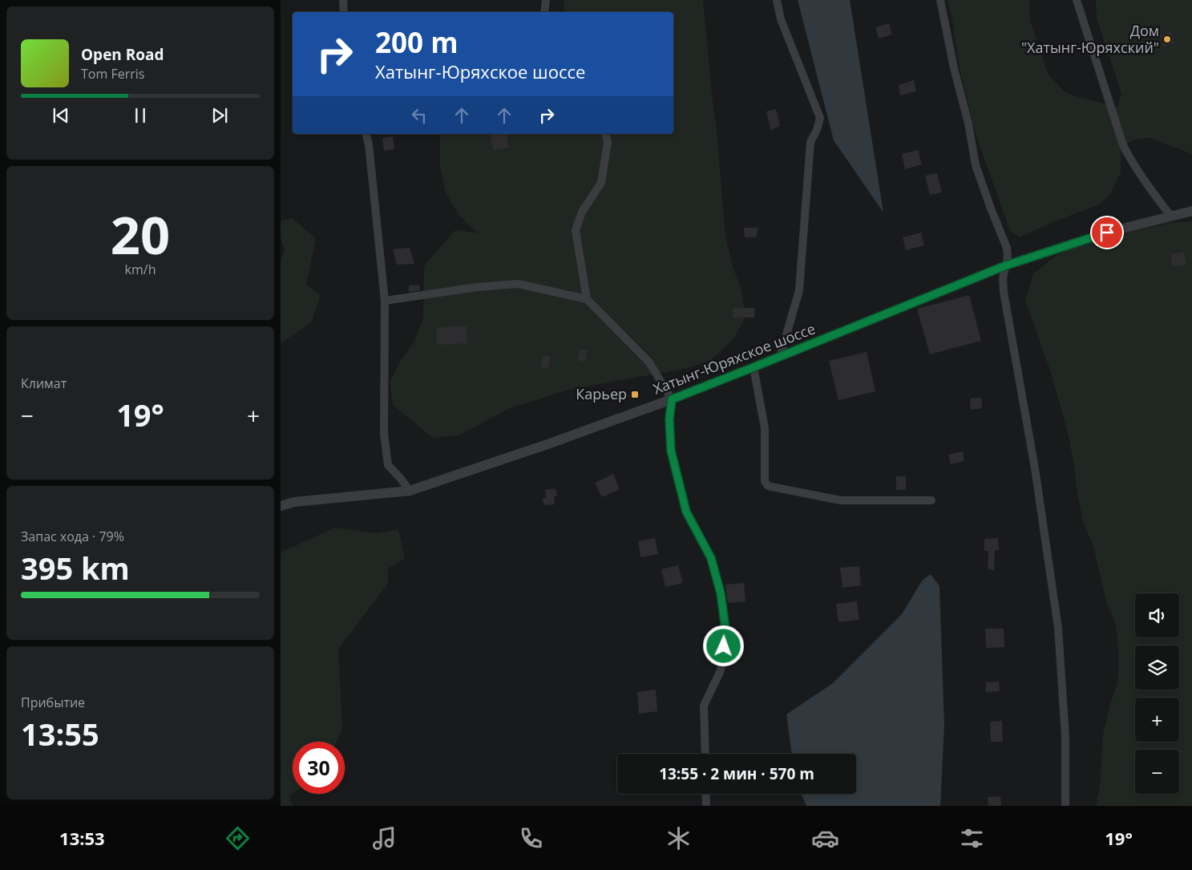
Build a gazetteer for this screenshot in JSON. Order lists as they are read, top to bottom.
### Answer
{
  "streets": {
    "street": ["Хатынг-Юряхское шоссе"]
  },
  "places": {
    "other": ["Дом \"Хатынг-Юряхский\""],
    "transit": ["Карьер"]
  },
  "page": {
    "turn": ["200 m", "Хатынг-Юряхское шоссе"],
    "song": ["Open Road", "Tom Ferris"],
    "tile": [
      ["20", "km/h"],
      "Климат",
      ["Запас хода · 79%", "395 km"],
      ["Прибытие", "13:55"]
    ],
    "heat": ["−", "19°", "+"],
    "map_buttons": ["+", "−"],
    "limit": "30",
    "trip": "13:55 · 2 мин · 570 m",
    "tabs": ["13:53", "19°"]
  }
}
